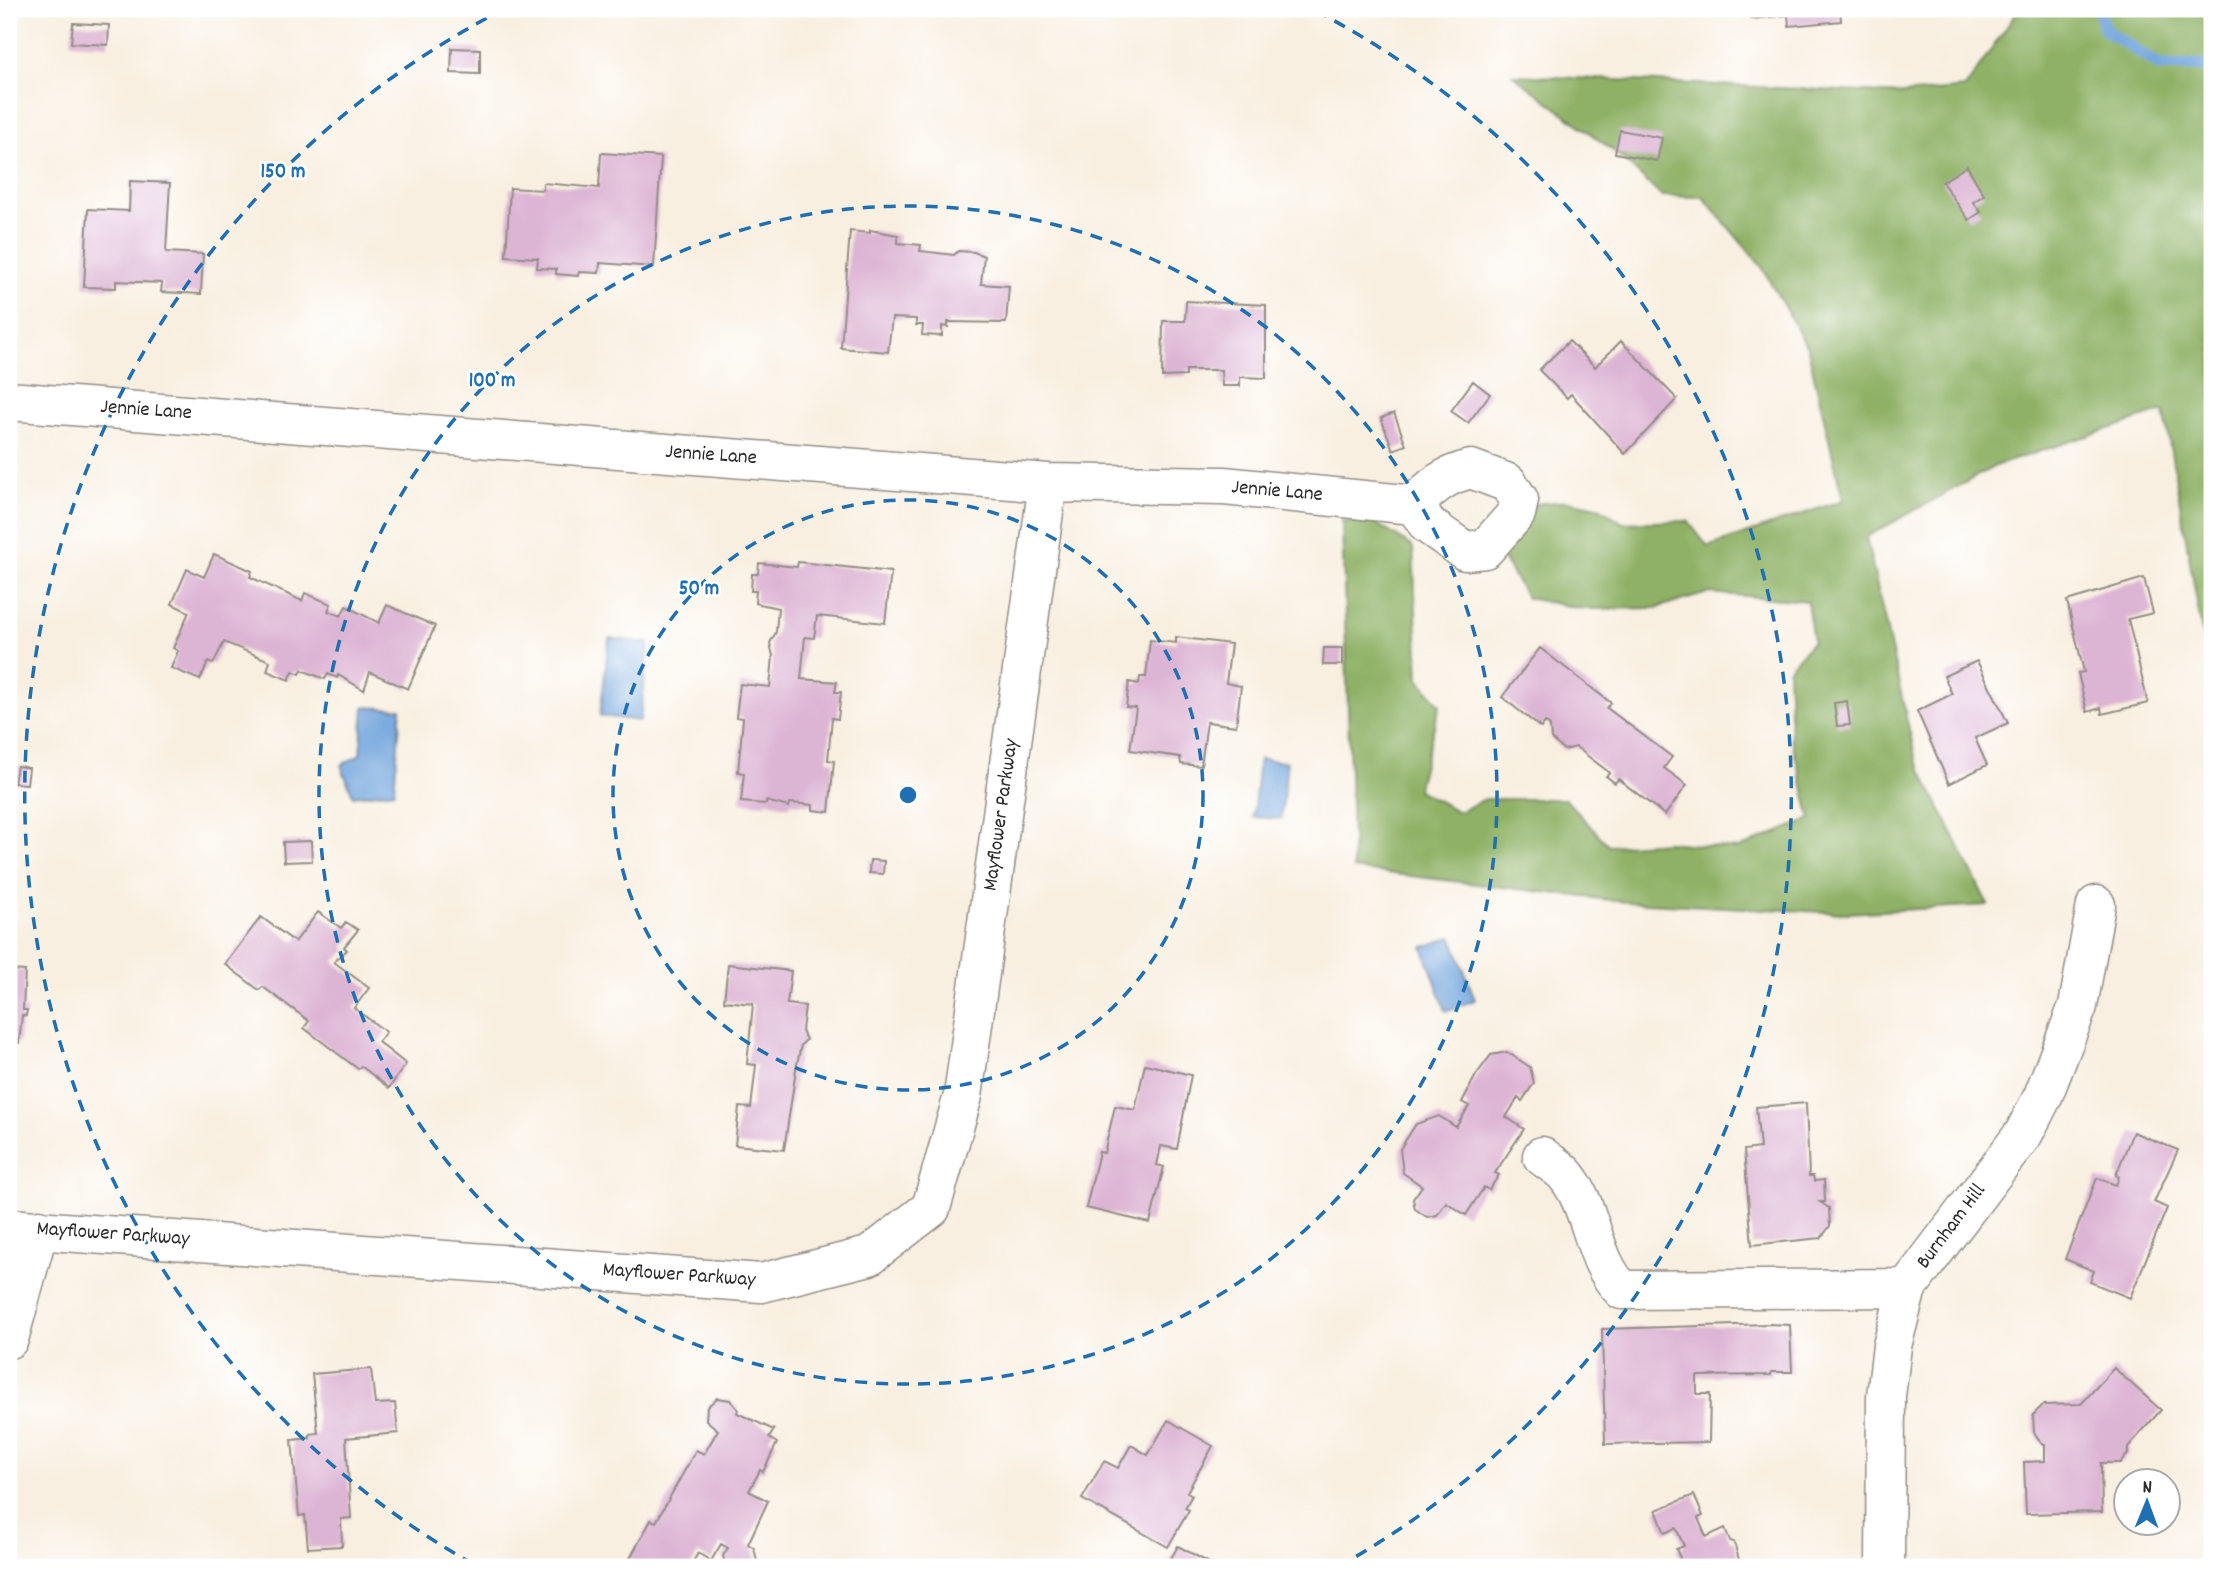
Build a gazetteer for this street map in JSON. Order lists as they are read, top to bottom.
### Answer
{
  "streets": {
    "street": ["Jennie Lane", "Mayflower Parkway", "Burnham Hill"]
  },
  "crossings": [
    ["Jennie Lane", "Mayflower Parkway"]
  ],
  "north": "top",
  "rings": ["150 m", "100 m", "50 m"]
}
